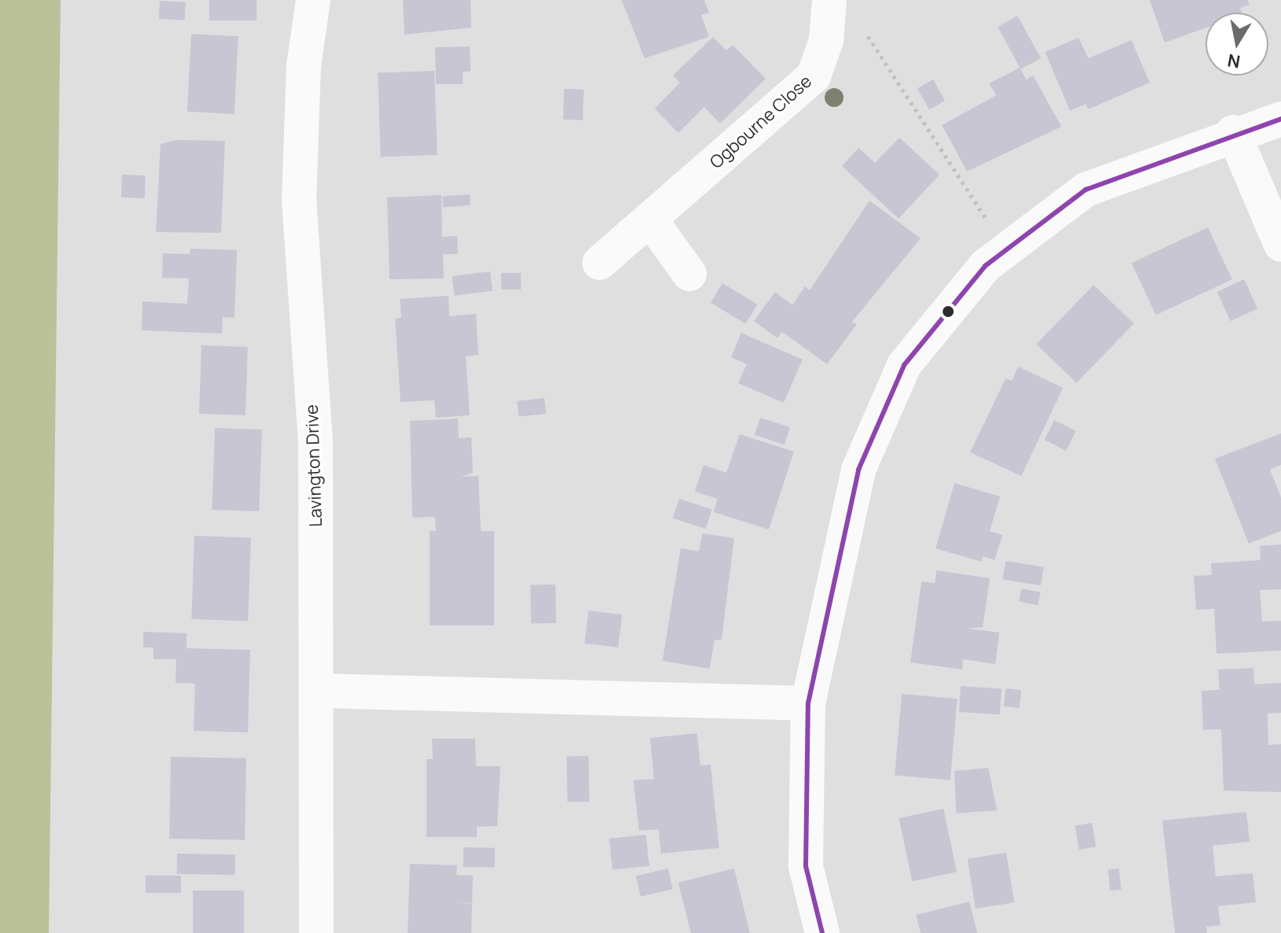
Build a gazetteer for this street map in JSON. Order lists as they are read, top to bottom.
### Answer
{
  "streets": {
    "street": ["Ogbourne Close", "Lavington Drive"]
  },
  "north": "bottom"
}
